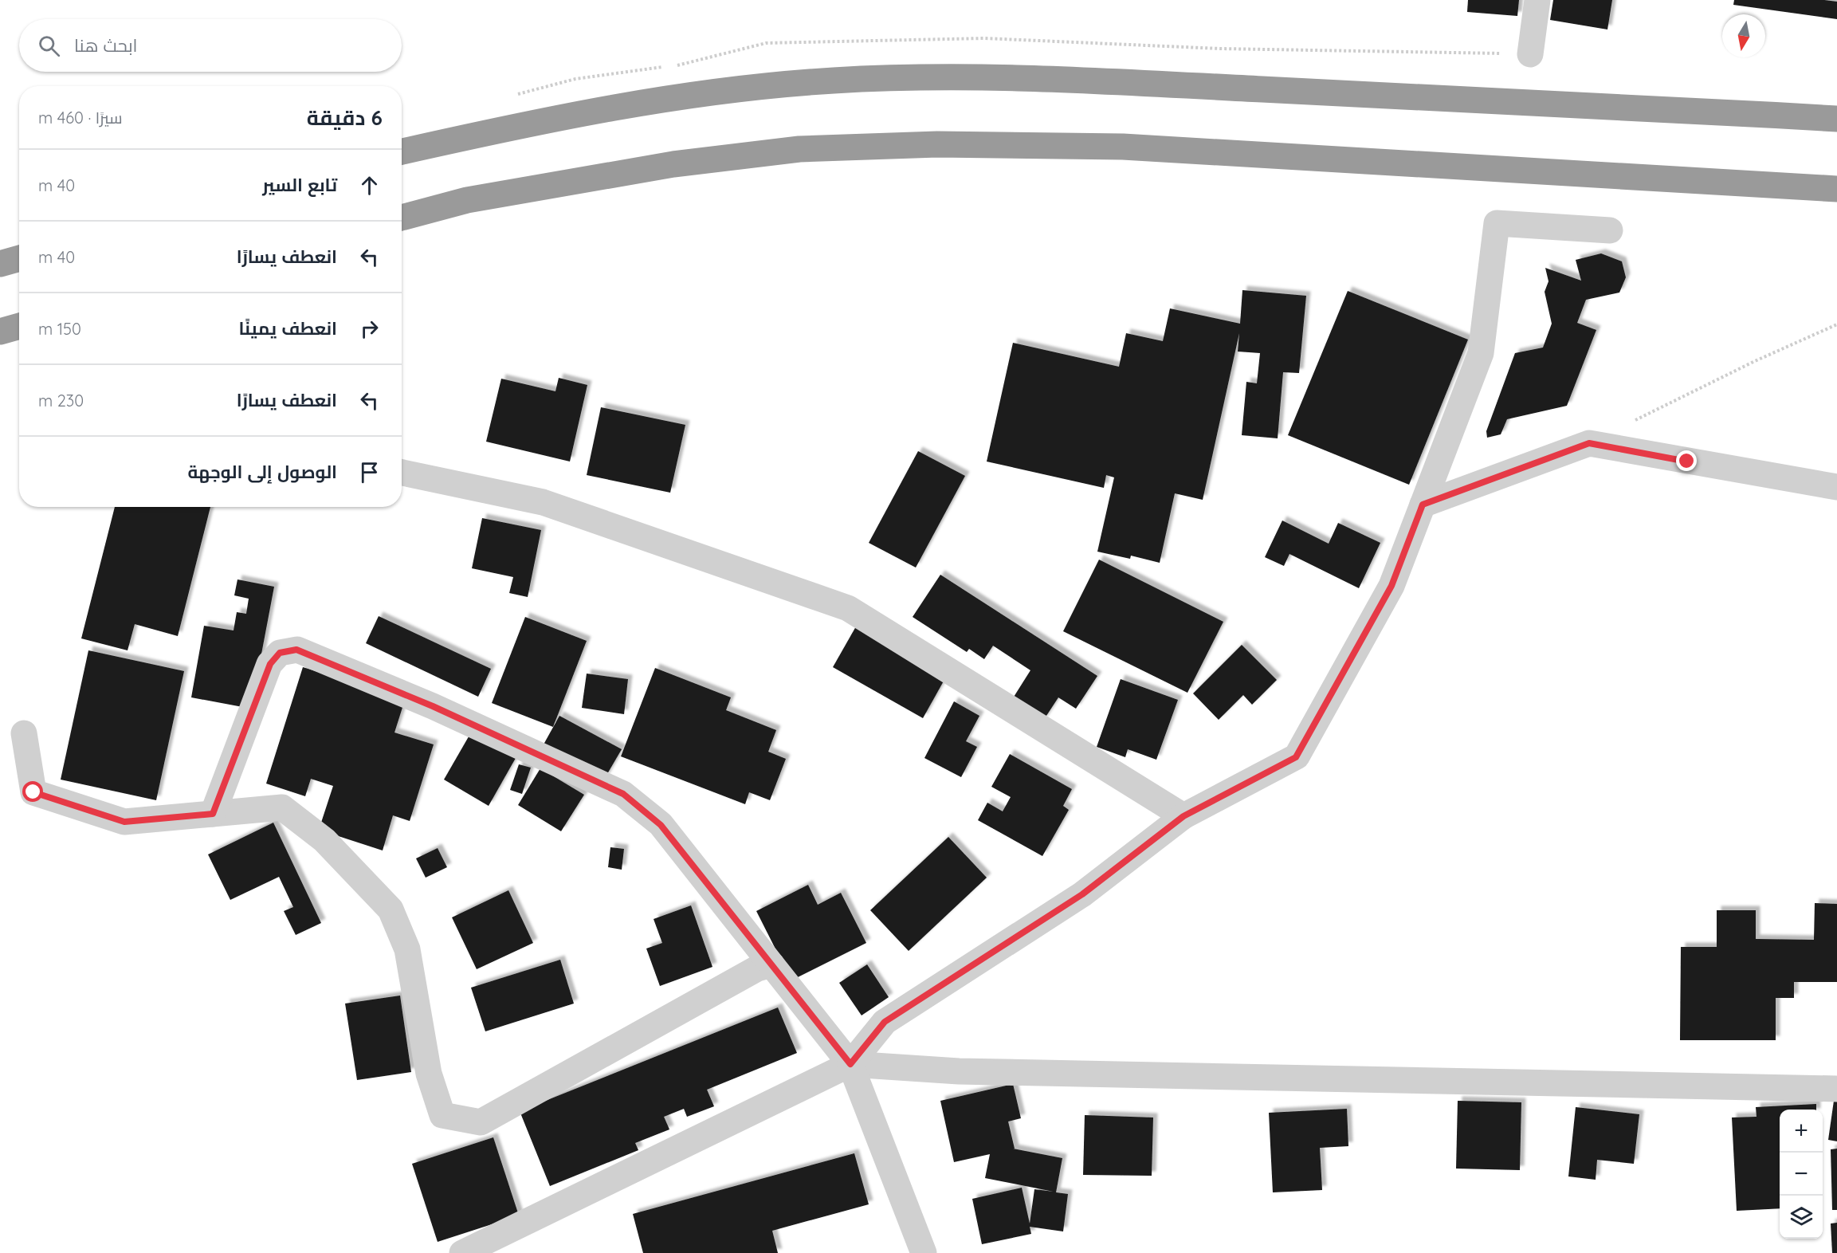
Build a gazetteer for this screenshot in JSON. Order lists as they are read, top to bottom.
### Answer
{
  "north": "bottom",
  "page": {
    "search": "ابحث هنا",
    "heading": ["6 دقيقة", "سيرًا · 460 m"],
    "list": [
      ["تابع السير", "40 m"],
      ["انعطف يسارًا", "40 m"],
      ["انعطف يمينًا", "150 m"],
      ["انعطف يسارًا", "230 m"],
      "الوصول إلى الوجهة"
    ],
    "map_buttons": ["+", "−"]
  }
}
